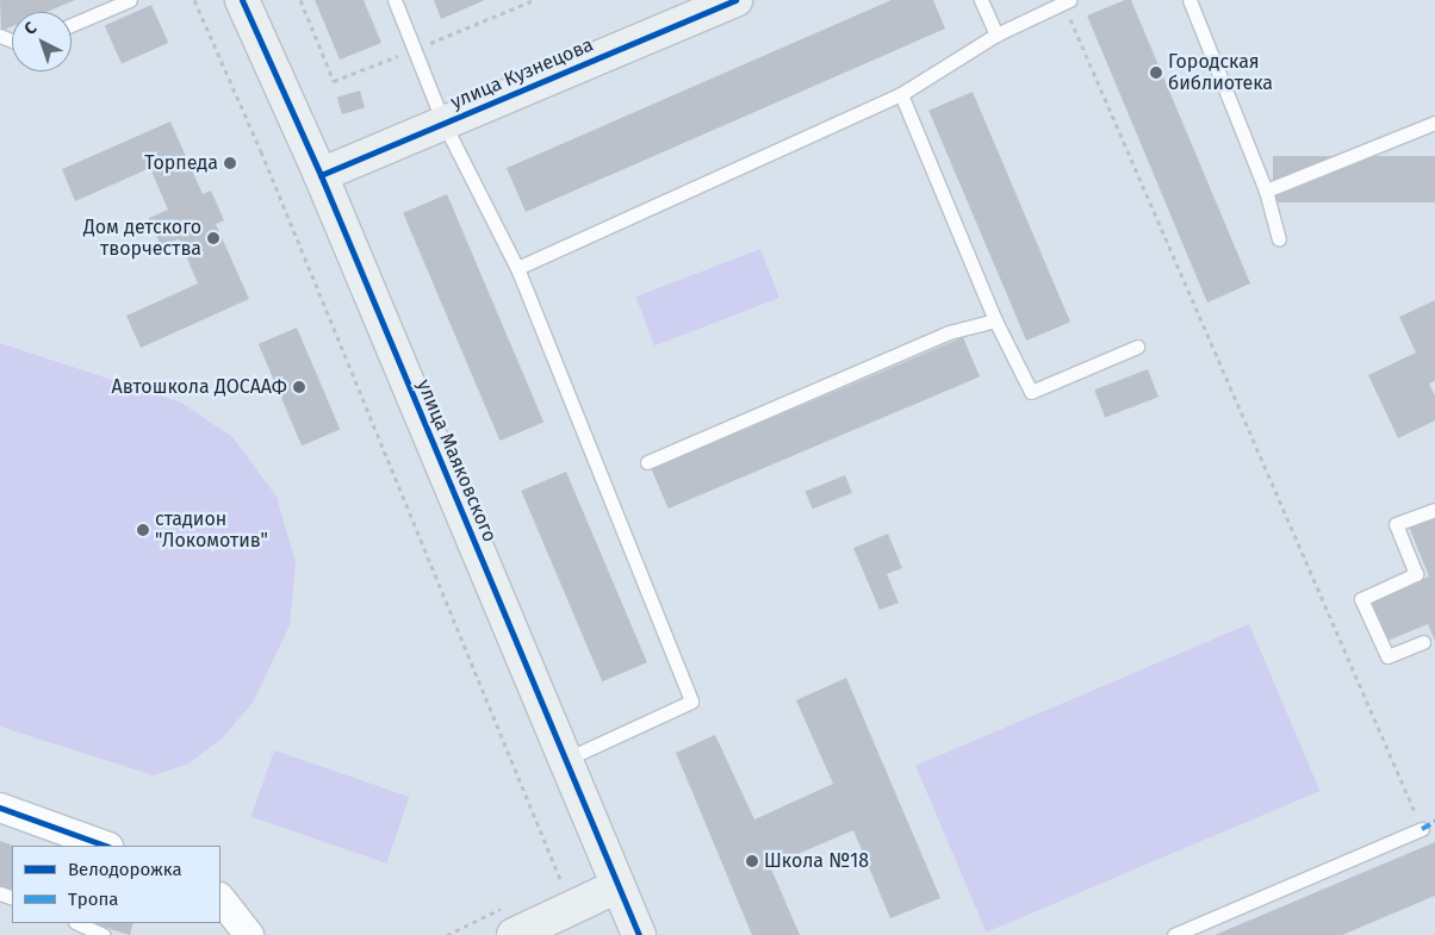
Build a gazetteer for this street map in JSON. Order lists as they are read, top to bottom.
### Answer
{
  "streets": {
    "street": ["улица Кузнецова", "улица Маяковского"]
  },
  "crossings": [
    ["улица Кузнецова", "улица Маяковского"]
  ],
  "places": [
    "Городская библиотека",
    "Торпеда",
    "Дом детского творчества",
    "Автошкола ДОСААФ",
    "стадион \"Локомотив\"",
    "Школа №18"
  ],
  "legend": ["Велодорожка", "Тропа"],
  "north": "top left"
}
